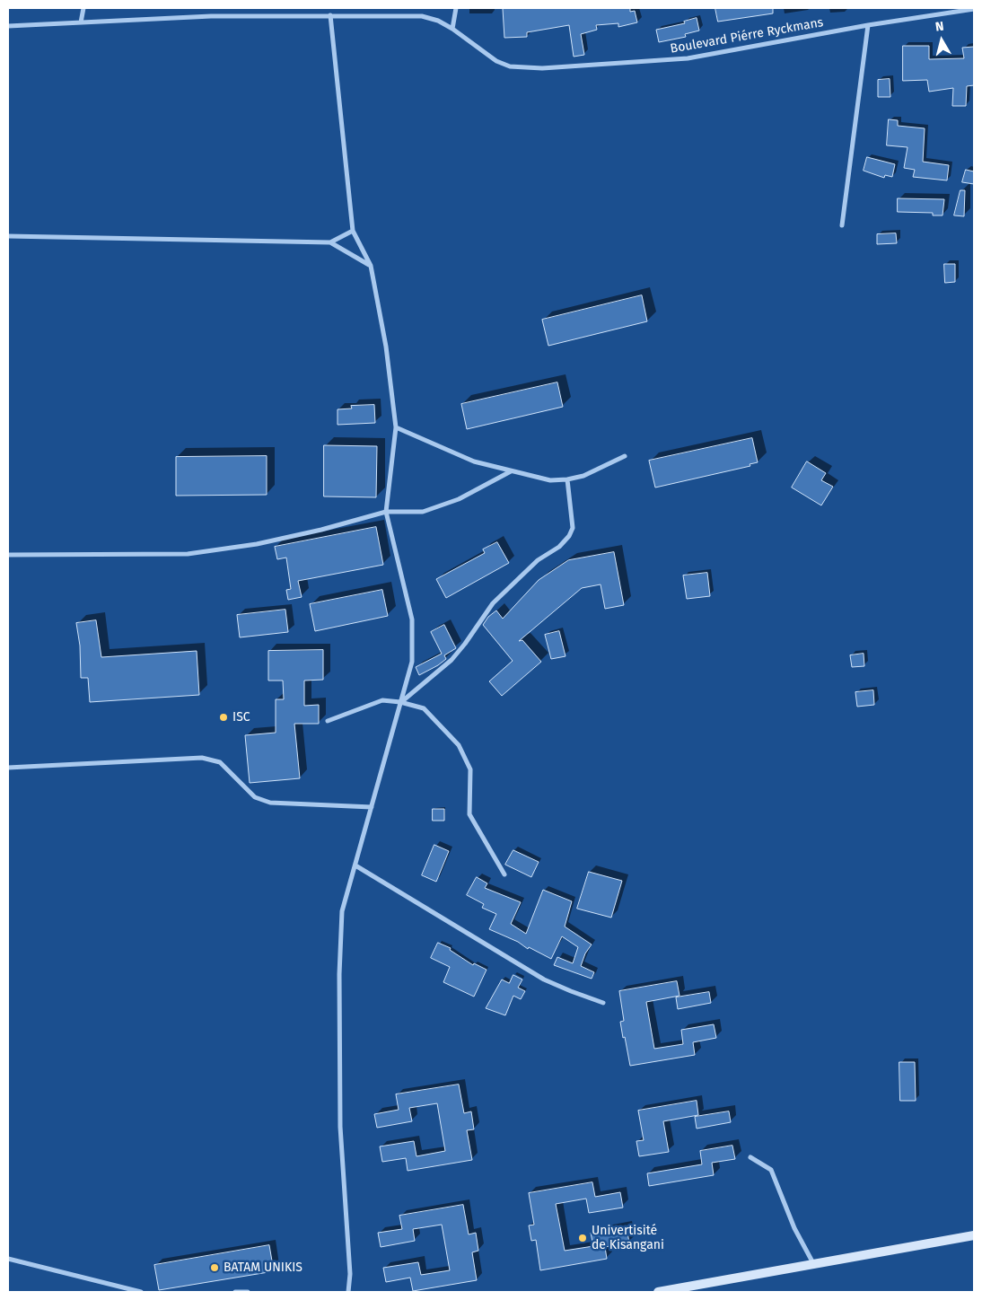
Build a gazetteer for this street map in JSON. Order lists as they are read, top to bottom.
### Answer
{
  "streets": {
    "street": ["Boulevard Piérre Ryckmans"]
  },
  "places": ["ISC", "Univertisité de Kisangani", "BATAM UNIKIS"],
  "north": "top"
}
